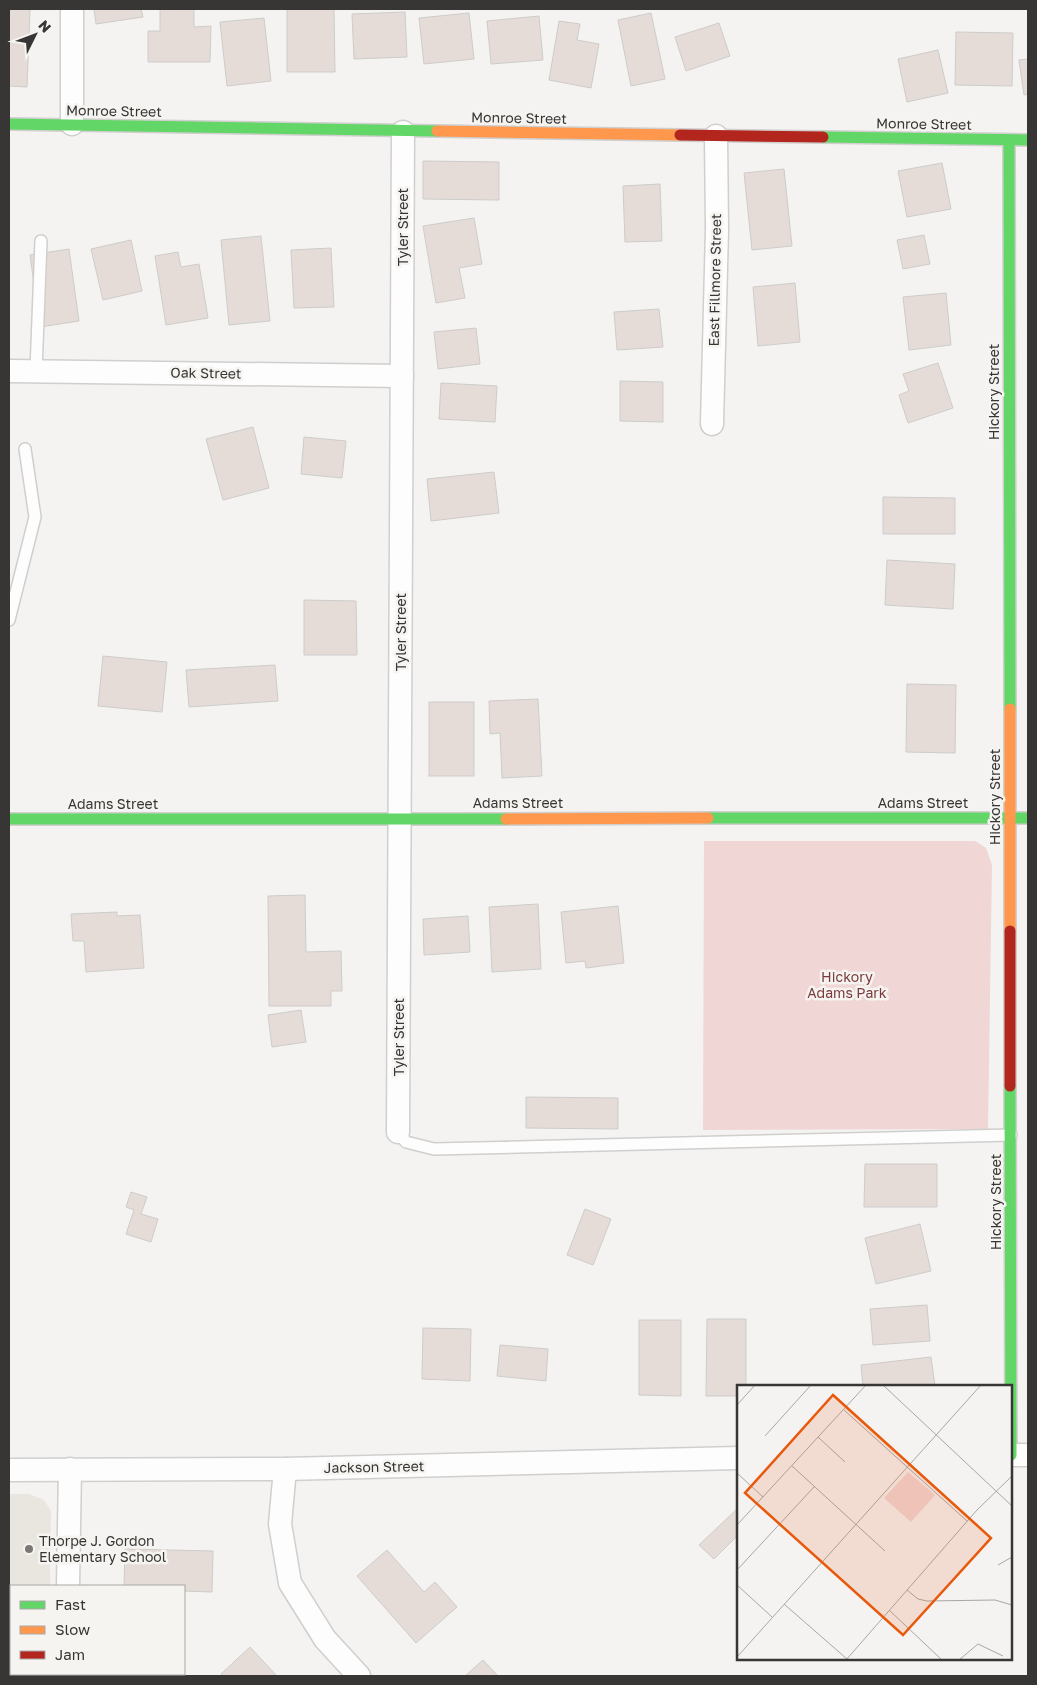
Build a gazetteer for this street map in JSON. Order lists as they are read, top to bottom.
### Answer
{
  "streets": {
    "street": [
      "Monroe Street",
      "Tyler Street",
      "East Fillmore Street",
      "Oak Street",
      "Hickory Street",
      "Adams Street",
      "Jackson Street"
    ]
  },
  "crossings": [
    ["Monroe Street", "Tyler Street"],
    ["Monroe Street", "East Fillmore Street"],
    ["Monroe Street", "Hickory Street"],
    ["Tyler Street", "Oak Street"],
    ["Tyler Street", "Adams Street"],
    ["Hickory Street", "Adams Street"]
  ],
  "parks": ["Hickory Adams Park"],
  "places": ["Thorpe J. Gordon Elementary School"],
  "legend": ["Fast", "Slow", "Jam"],
  "north": "top right"
}
